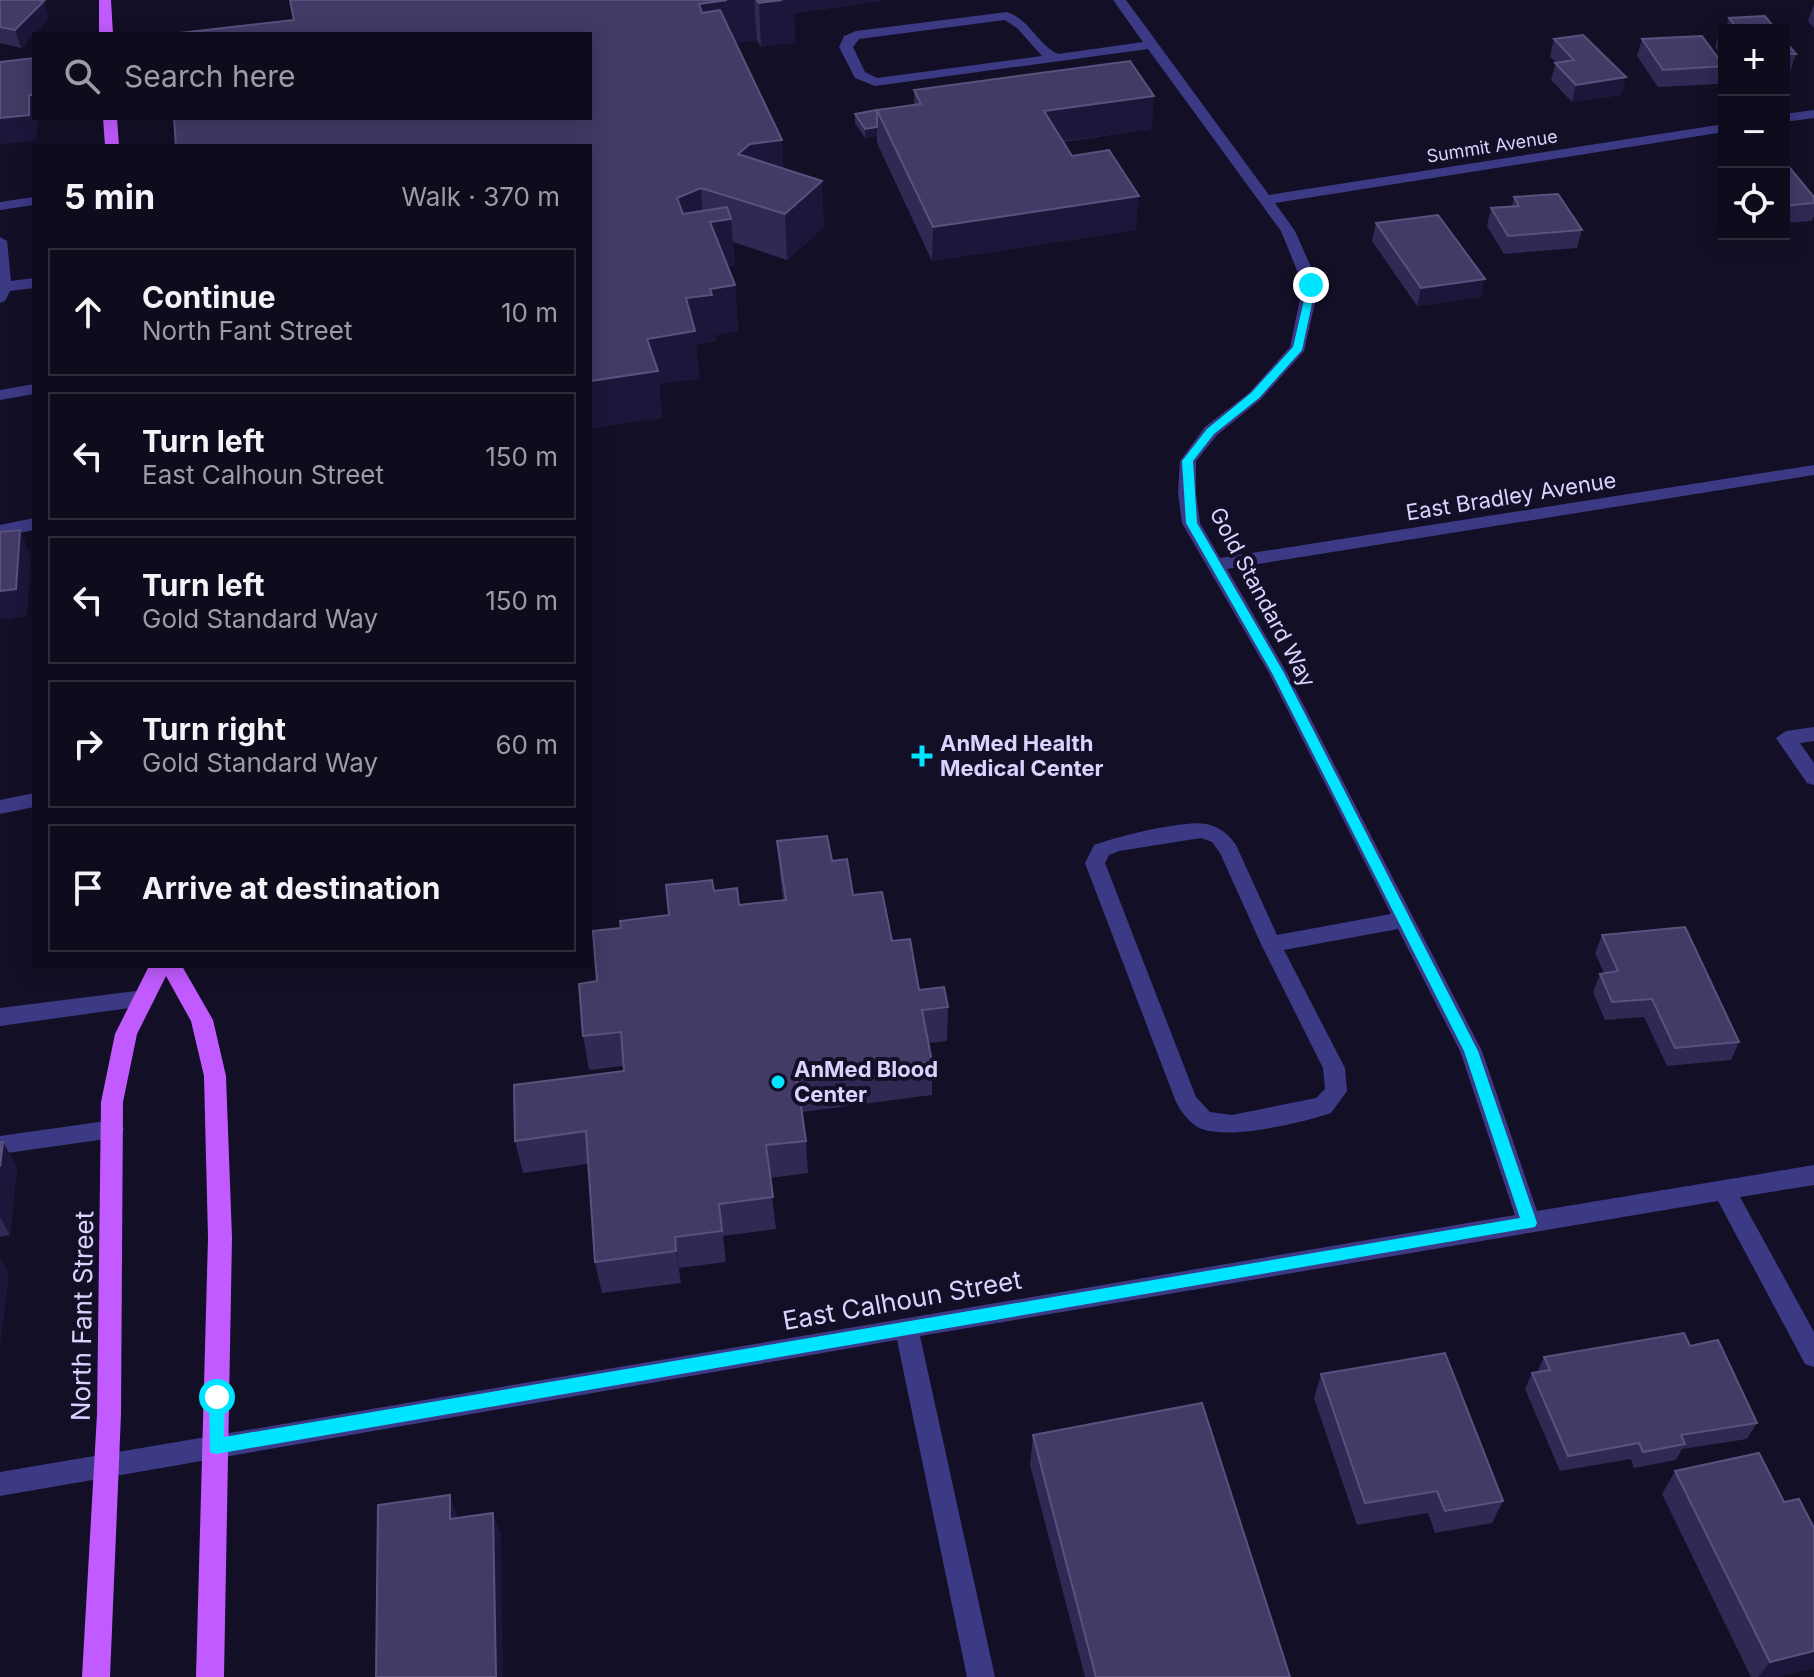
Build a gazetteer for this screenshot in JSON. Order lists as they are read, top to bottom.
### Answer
{
  "streets": {
    "main road": ["North Fant Street"],
    "street": [
      "Summit Avenue",
      "East Bradley Avenue",
      "Gold Standard Way",
      "East Calhoun Street"
    ]
  },
  "crossings": [
    ["Summit Avenue", "Gold Standard Way"],
    ["East Bradley Avenue", "Gold Standard Way"],
    ["Gold Standard Way", "East Calhoun Street"],
    ["East Calhoun Street", "North Fant Street"]
  ],
  "places": {
    "health": ["AnMed Health Medical Center"],
    "other": ["AnMed Blood Center"]
  },
  "page": {
    "map_buttons": ["+", "−"],
    "search": "Search here",
    "heading": ["5 min", "Walk · 370 m"],
    "list": [
      ["Continue", "North Fant Street", "10 m"],
      ["Turn left", "East Calhoun Street", "150 m"],
      ["Turn left", "Gold Standard Way", "150 m"],
      ["Turn right", "Gold Standard Way", "60 m"],
      "Arrive at destination"
    ]
  }
}
